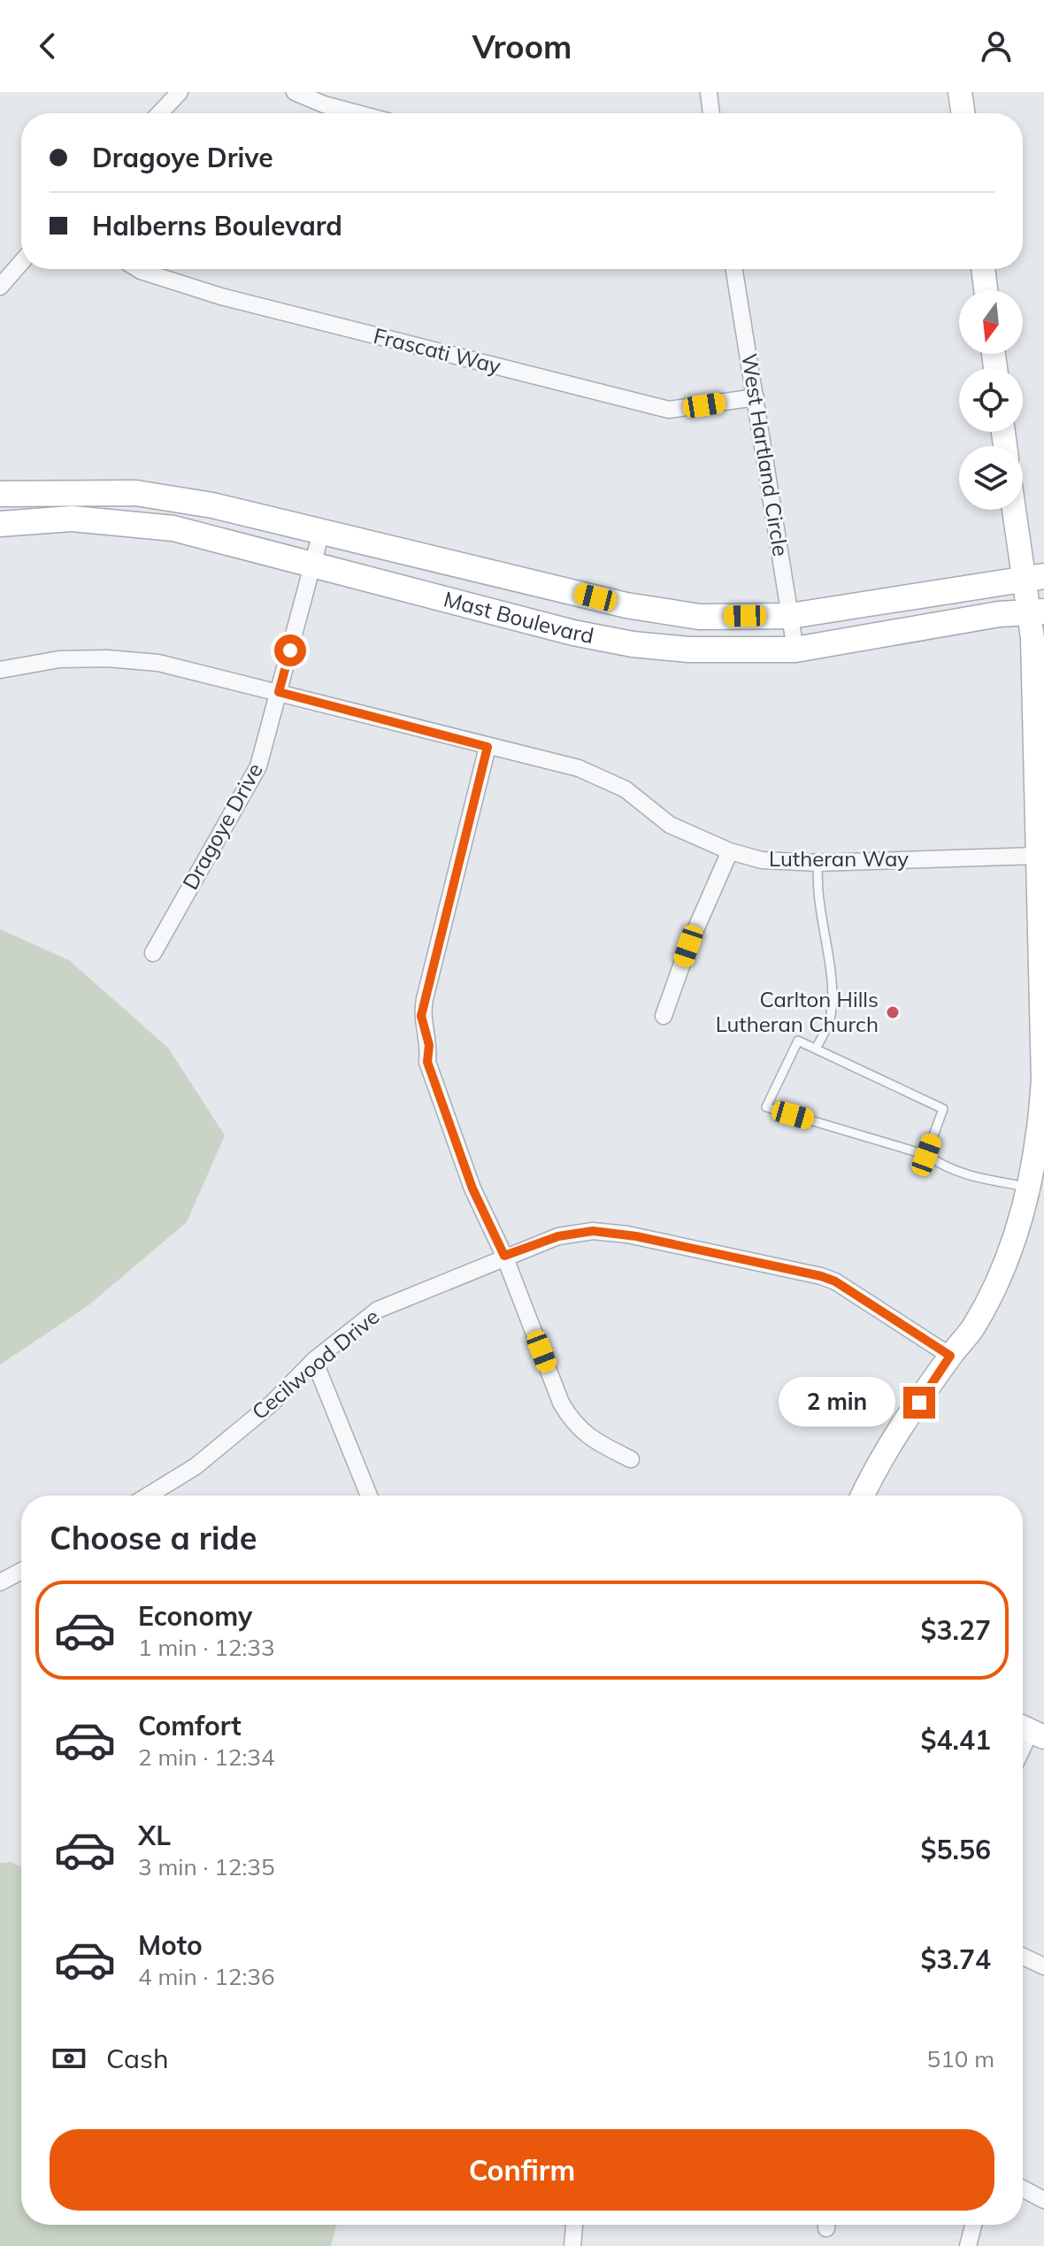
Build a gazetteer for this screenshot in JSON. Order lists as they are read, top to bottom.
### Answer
{
  "streets": {
    "main road": ["Mast Boulevard"],
    "street": [
      "Frascati Way",
      "West Hartland Circle",
      "Dragoye Drive",
      "Lutheran Way",
      "Cecilwood Drive"
    ]
  },
  "crossings": [
    ["Frascati Way", "West Hartland Circle"],
    ["West Hartland Circle", "Mast Boulevard"],
    ["Mast Boulevard", "Dragoye Drive"],
    ["Dragoye Drive", "Lutheran Way"]
  ],
  "places": ["Carlton Hills Lutheran Church"],
  "north": "bottom",
  "page": {
    "header": "Vroom",
    "banner": ["Dragoye Drive", "Halberns Boulevard"],
    "bubble": "2 min",
    "heading": "Choose a ride",
    "list": [
      {
        "name": "Economy",
        "note": "1 min · 12:33",
        "value": "$3.27"
      },
      {
        "name": "Comfort",
        "note": "2 min · 12:34",
        "value": "$4.41"
      },
      {
        "name": "XL",
        "note": "3 min · 12:35",
        "value": "$5.56"
      },
      {
        "name": "Moto",
        "note": "4 min · 12:36",
        "value": "$3.74"
      }
    ],
    "pay": ["Cash", "510 m"],
    "buttons": "Confirm"
  }
}
